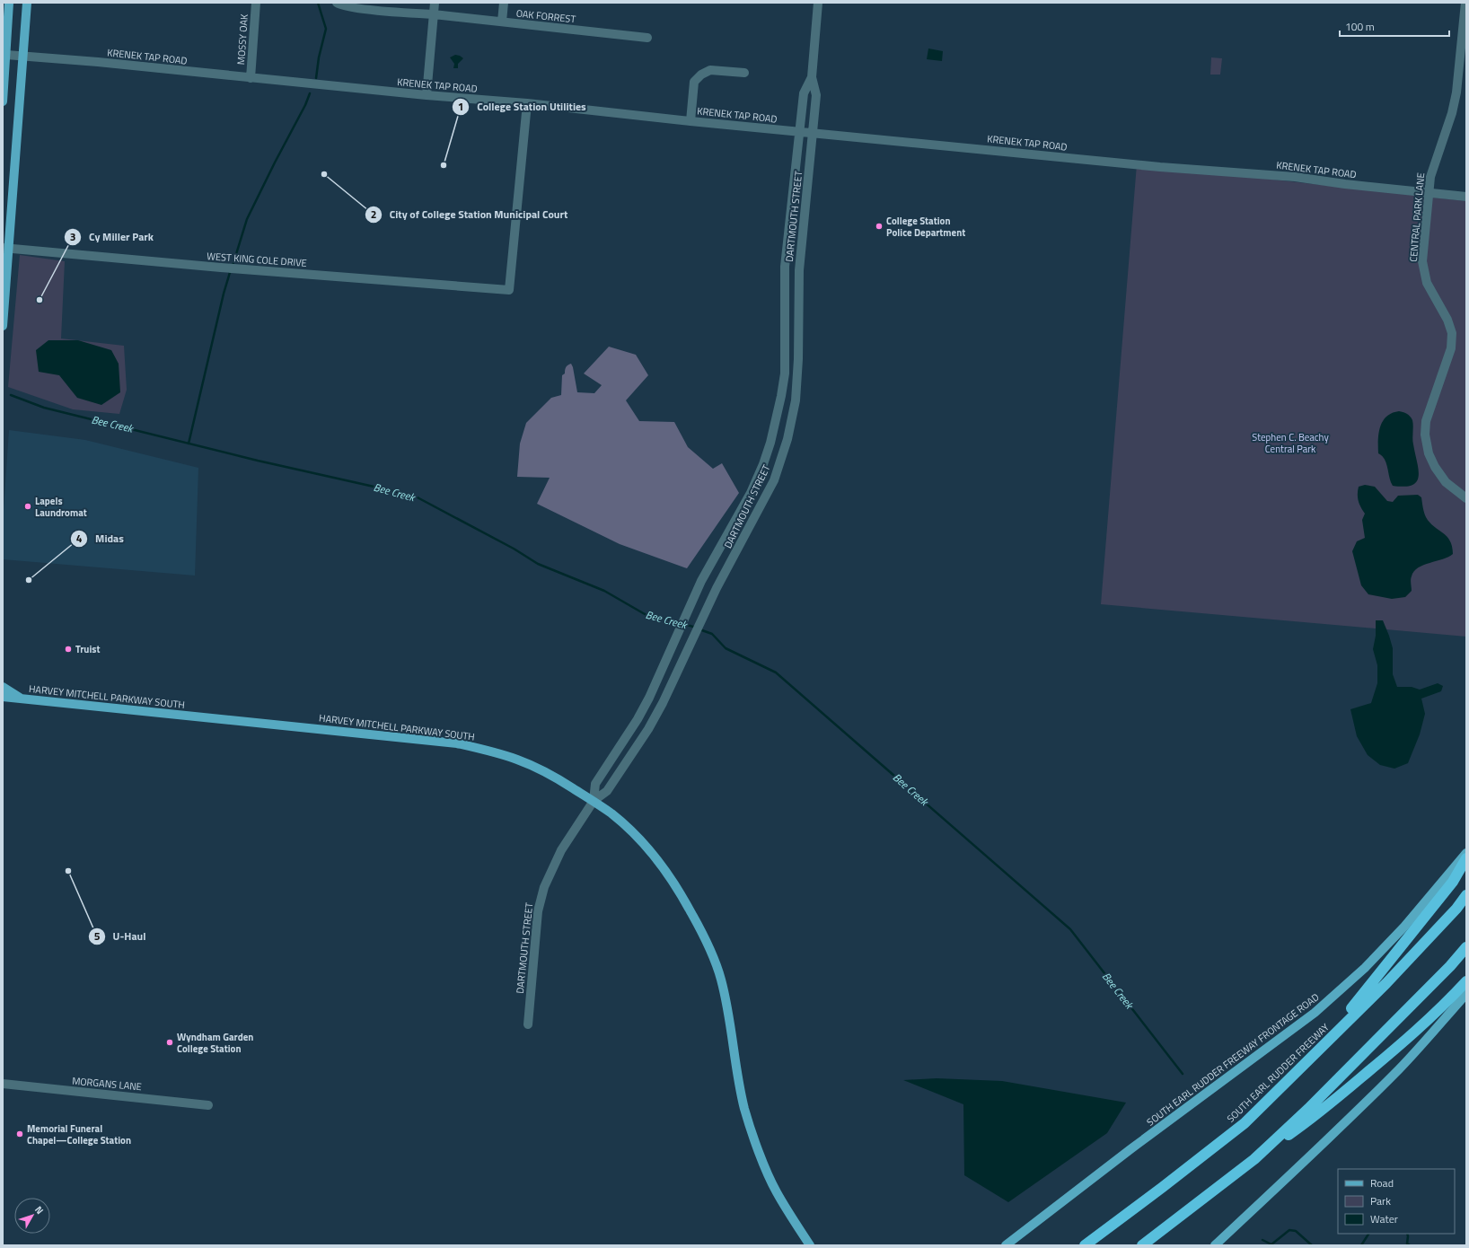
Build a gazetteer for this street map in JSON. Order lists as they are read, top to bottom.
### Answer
{
  "streets": {
    "highway": ["SOUTH EARL RUDDER FREEWAY"],
    "main road": ["HARVEY MITCHELL PARKWAY SOUTH", "SOUTH EARL RUDDER FREEWAY FRONTAGE ROAD"],
    "street": [
      "OAK FORREST",
      "MOSSY OAK",
      "KRENEK TAP ROAD",
      "DARTMOUTH STREET",
      "CENTRAL PARK LANE",
      "WEST KING COLE DRIVE",
      "MORGANS LANE"
    ]
  },
  "crossings": [
    ["MOSSY OAK", "KRENEK TAP ROAD"],
    ["KRENEK TAP ROAD", "DARTMOUTH STREET"],
    ["KRENEK TAP ROAD", "CENTRAL PARK LANE"],
    ["KRENEK TAP ROAD", "WEST KING COLE DRIVE"],
    ["DARTMOUTH STREET", "HARVEY MITCHELL PARKWAY SOUTH"]
  ],
  "water": ["Bee Creek"],
  "parks": ["Stephen C. Beachy Central Park"],
  "places": [
    "College Station Utilities",
    "City of College Station Municipal Court",
    "College Station Police Department",
    "Cy Miller Park",
    "Lapels Laundromat",
    "Midas",
    "Truist",
    "U-Haul",
    "Wyndham Garden College Station",
    "Memorial Funeral Chapel—College Station"
  ],
  "legend": ["Road", "Park", "Water"],
  "scale_bar": "100 m",
  "north": "top right"
}
